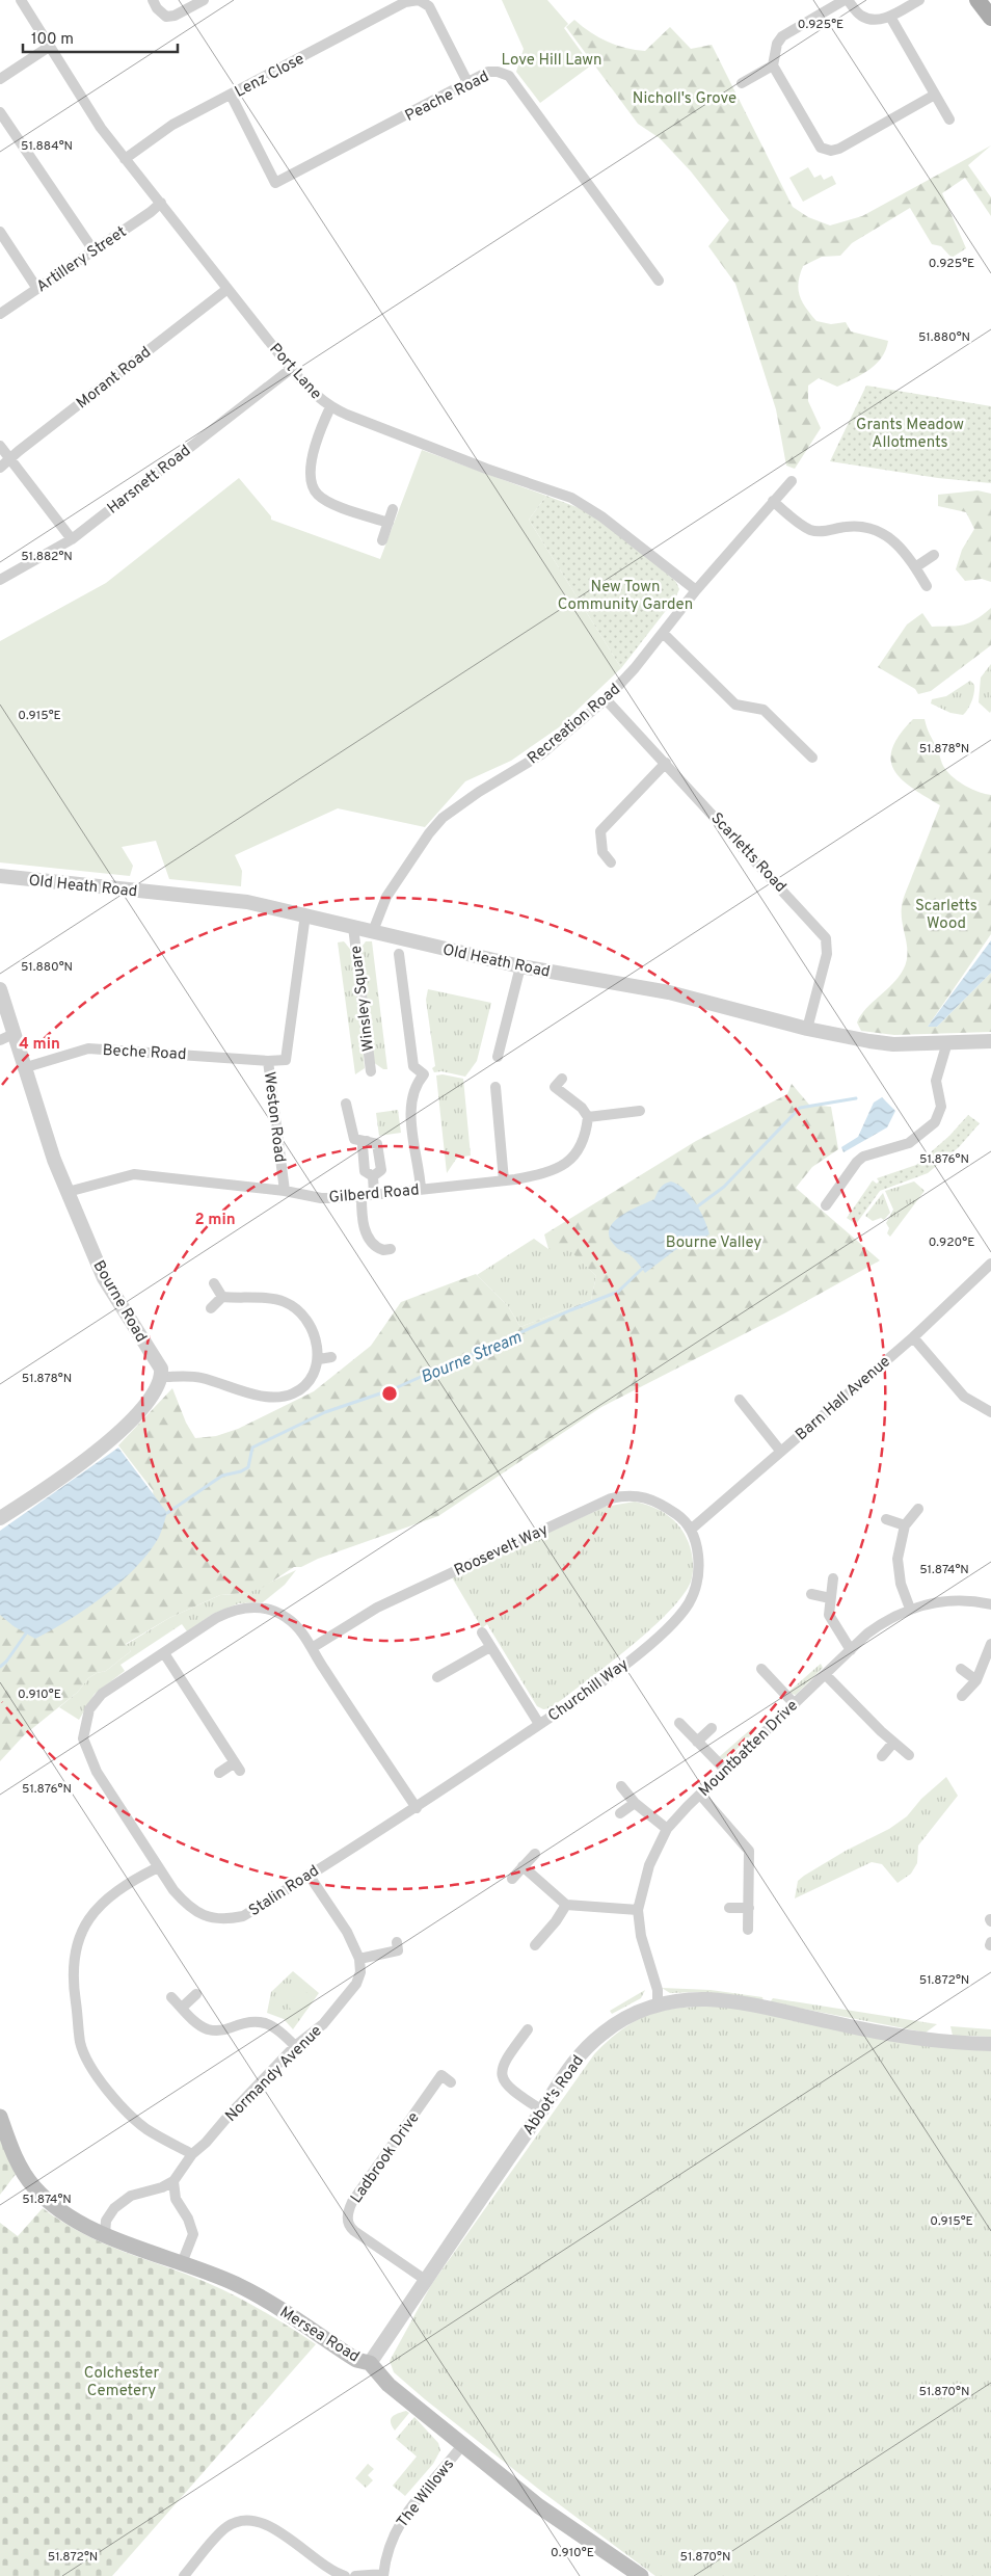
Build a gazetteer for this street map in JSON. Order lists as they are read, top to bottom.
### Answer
{
  "streets": {
    "main road": ["Mersea Road"],
    "street": [
      "Lenz Close",
      "Peache Road",
      "Artillery Street",
      "Port Lane",
      "Morant Road",
      "Harsnett Road",
      "Recreation Road",
      "Scarletts Road",
      "Old Heath Road",
      "Winsley Square",
      "Beche Road",
      "Weston Road",
      "Gilberd Road",
      "Bourne Road",
      "Barn Hall Avenue",
      "Roosevelt Way",
      "Churchill Way",
      "Mountbatten Drive",
      "Stalin Road",
      "Normandy Avenue",
      "Abbot's Road",
      "Ladbrook Drive",
      "The Willows"
    ]
  },
  "crossings": [
    ["Lenz Close", "Peache Road"],
    ["Lenz Close", "Port Lane"],
    ["Artillery Street", "Port Lane"],
    ["Port Lane", "Morant Road"],
    ["Port Lane", "Harsnett Road"],
    ["Port Lane", "Recreation Road"],
    ["Recreation Road", "Scarletts Road"],
    ["Recreation Road", "Old Heath Road"],
    ["Scarletts Road", "Old Heath Road"],
    ["Old Heath Road", "Winsley Square"],
    ["Old Heath Road", "Weston Road"],
    ["Beche Road", "Weston Road"],
    ["Beche Road", "Bourne Road"],
    ["Weston Road", "Gilberd Road"],
    ["Gilberd Road", "Bourne Road"],
    ["Barn Hall Avenue", "Roosevelt Way"],
    ["Barn Hall Avenue", "Churchill Way"],
    ["Roosevelt Way", "Churchill Way"],
    ["Roosevelt Way", "Stalin Road"],
    ["Churchill Way", "Stalin Road"],
    ["Mountbatten Drive", "Abbot's Road"],
    ["Abbot's Road", "Ladbrook Drive"],
    ["Abbot's Road", "Mersea Road"],
    ["Mersea Road", "The Willows"]
  ],
  "water": ["Bourne Stream"],
  "parks": [
    "Love Hill Lawn",
    "Nicholl's Grove",
    "Grants Meadow Allotments",
    "New Town Community Garden",
    "Scarletts Wood",
    "Bourne Valley",
    "Colchester Cemetery"
  ],
  "scale_bar": "100 m",
  "coordinates": [
    "0.925°E",
    "51.884°N",
    "51.880°N",
    "51.882°N",
    "0.915°E",
    "51.878°N",
    "51.876°N",
    "0.920°E",
    "51.874°N",
    "0.910°E",
    "51.872°N",
    "51.870°N"
  ],
  "rings": ["4 min", "2 min"]
}
